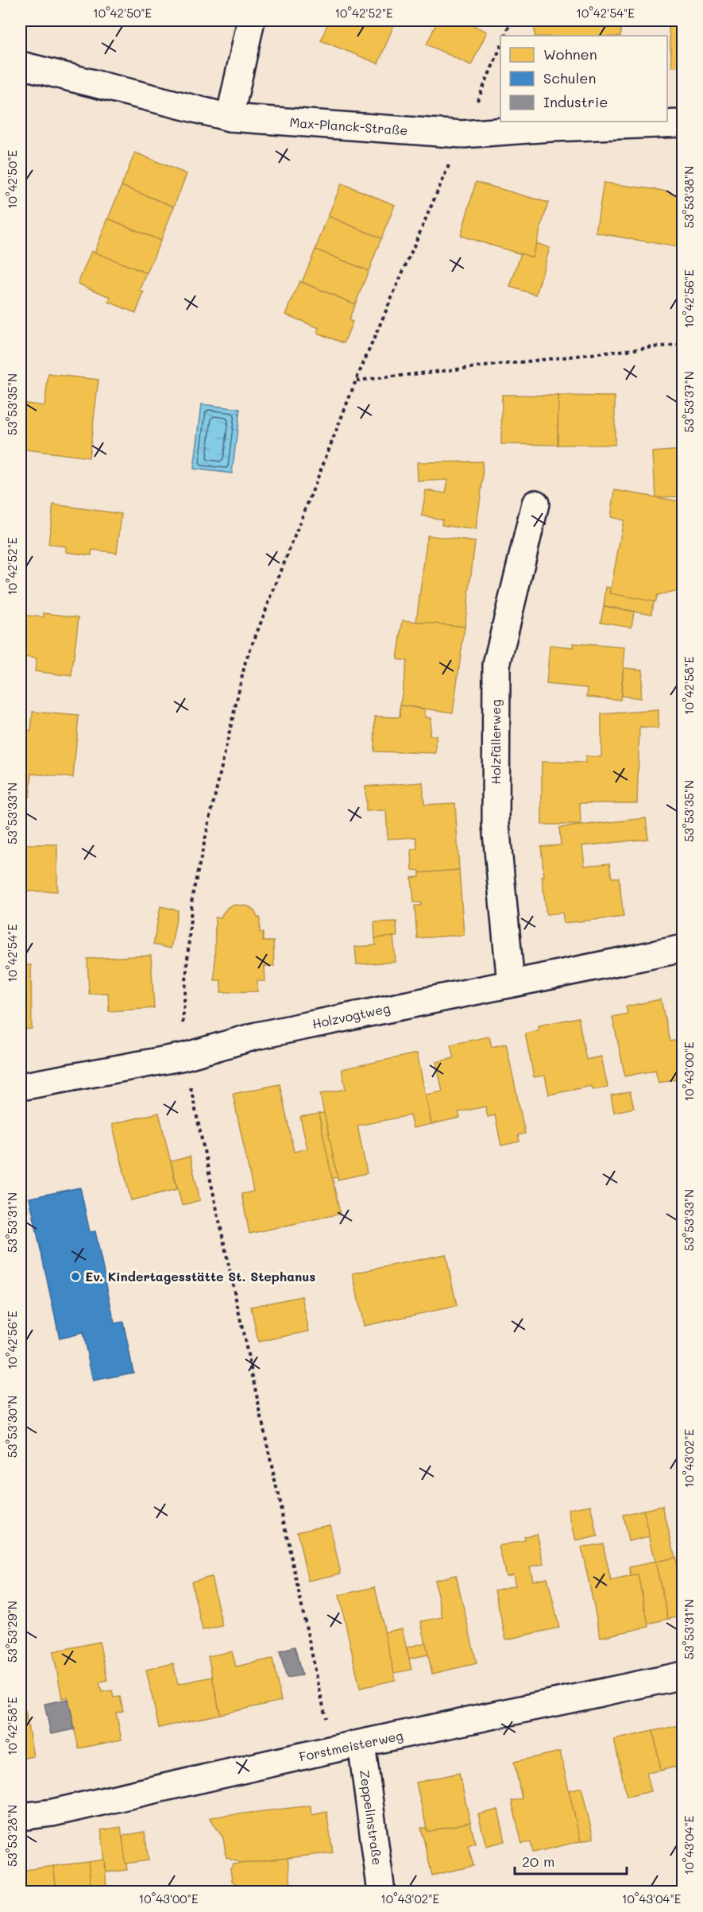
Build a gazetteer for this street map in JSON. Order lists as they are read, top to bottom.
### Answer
{
  "streets": {
    "street": [
      "Max-Planck-Straße",
      "Holzfällerweg",
      "Holzvogtweg",
      "Forstmeisterweg",
      "Zeppelinstraße"
    ]
  },
  "crossings": [
    ["Holzfällerweg", "Holzvogtweg"],
    ["Forstmeisterweg", "Zeppelinstraße"]
  ],
  "places": ["Ev. Kindertagesstätte St. Stephanus"],
  "legend": ["Wohnen", "Schulen", "Industrie"],
  "scale_bar": "20 m",
  "coordinates": [
    "10°42'50\"E",
    "10°42'52\"E",
    "10°42'54\"E",
    "53°53'38\"N",
    "10°42'56\"E",
    "53°53'37\"N",
    "53°53'35\"N",
    "10°42'58\"E",
    "53°53'33\"N",
    "10°43'00\"E",
    "53°53'31\"N",
    "53°53'30\"N",
    "10°43'02\"E",
    "53°53'29\"N",
    "53°53'28\"N",
    "10°43'04\"E"
  ]
}
